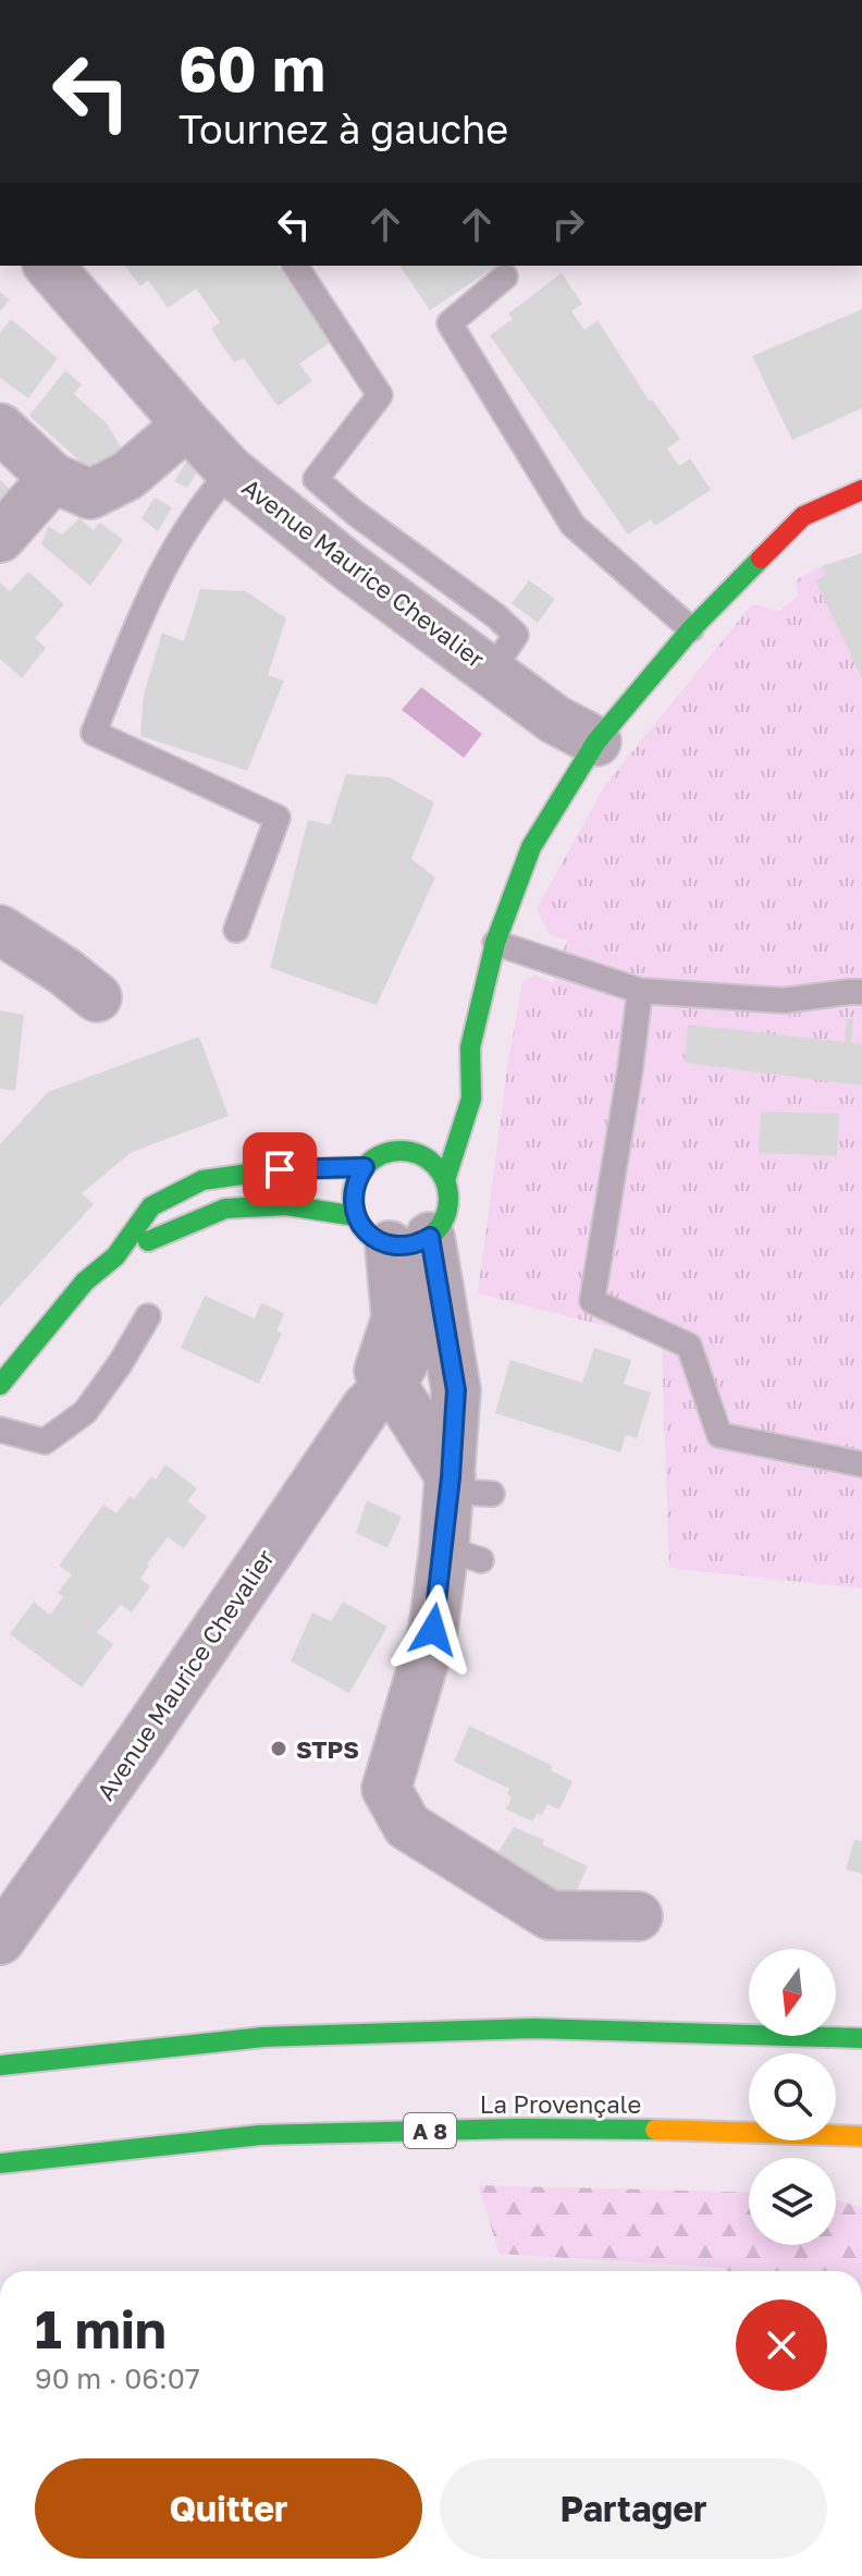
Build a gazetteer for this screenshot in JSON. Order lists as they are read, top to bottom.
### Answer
{
  "streets": {
    "main road": ["La Provençale", "A 8"],
    "street": ["Avenue Maurice Chevalier"]
  },
  "places": ["STPS"],
  "north": "bottom",
  "page": {
    "turn": ["60 m", "Tournez à gauche"],
    "heading": ["1 min", "90 m · 06:07"],
    "buttons": ["Quitter", "Partager"]
  }
}
